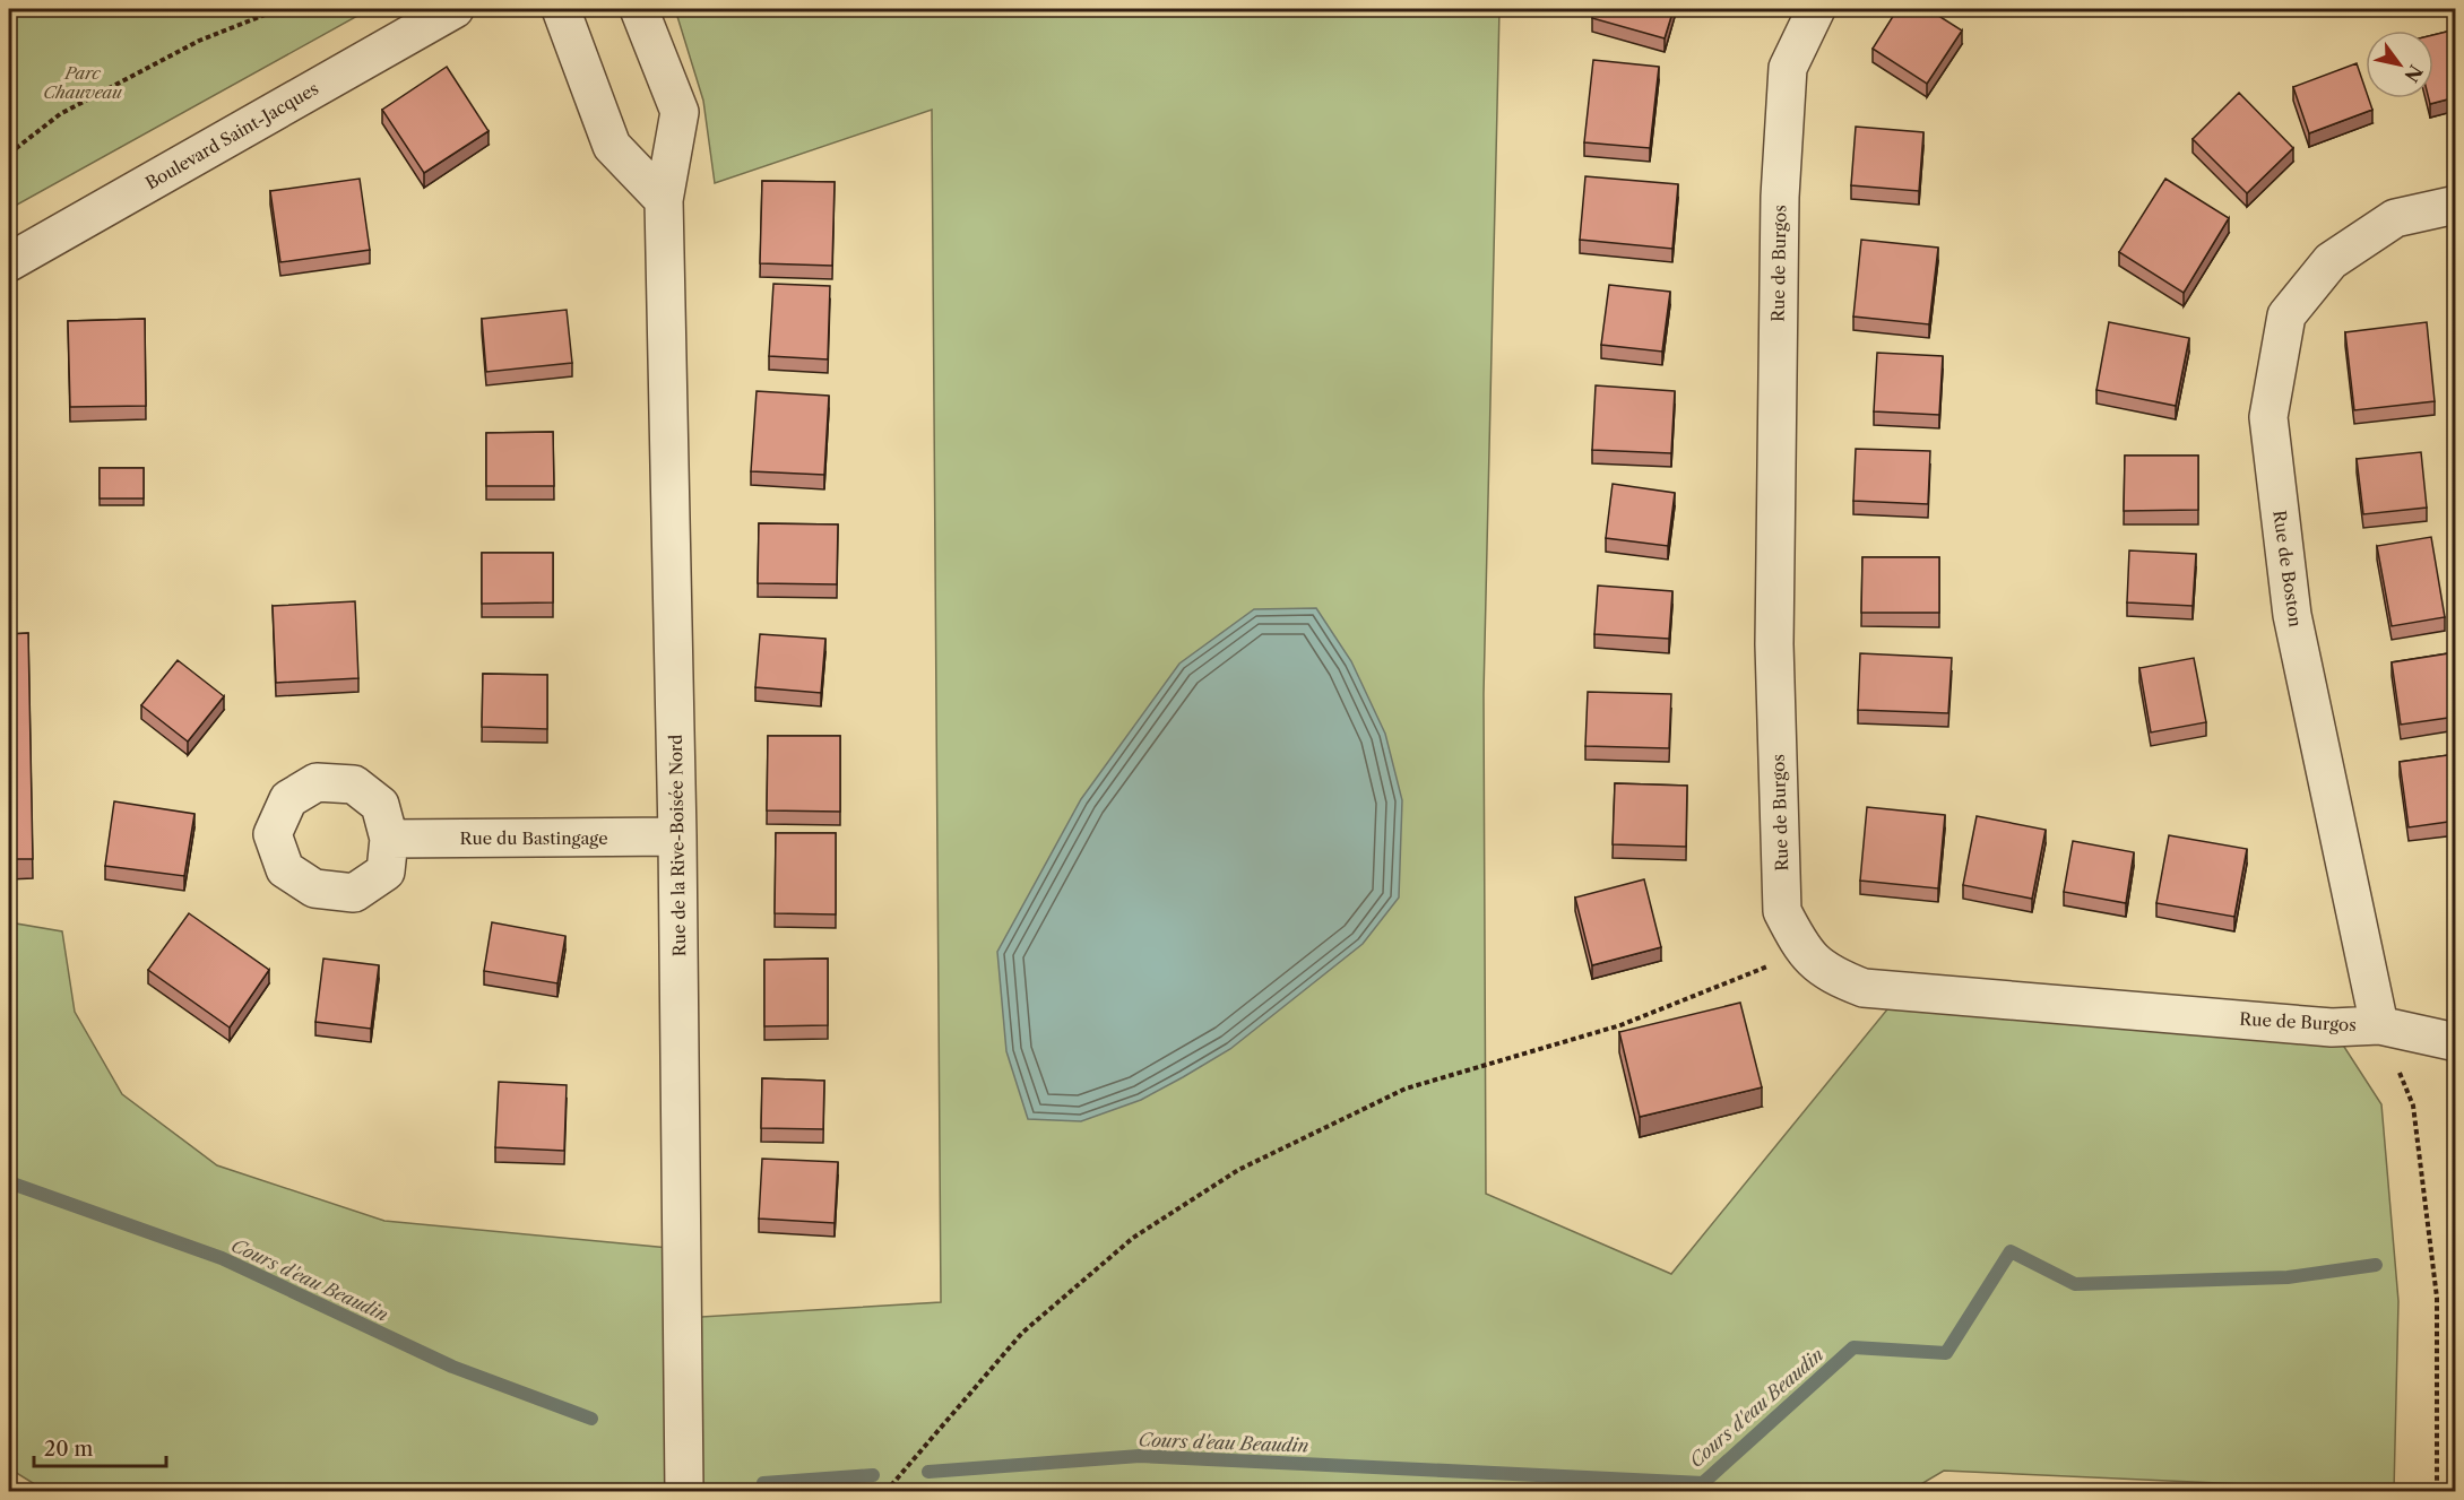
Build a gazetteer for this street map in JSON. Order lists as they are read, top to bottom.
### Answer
{
  "streets": {
    "street": [
      "Boulevard Saint-Jacques",
      "Rue de Burgos",
      "Rue de Boston",
      "Rue du Bastingage",
      "Rue de la Rive-Boisée Nord"
    ]
  },
  "crossings": [
    ["Rue de Burgos", "Rue de Boston"],
    ["Rue du Bastingage", "Rue de la Rive-Boisée Nord"]
  ],
  "water": ["Cours d'eau Beaudin"],
  "parks": ["Parc Chauveau"],
  "scale_bar": "20 m",
  "north": "bottom right"
}
